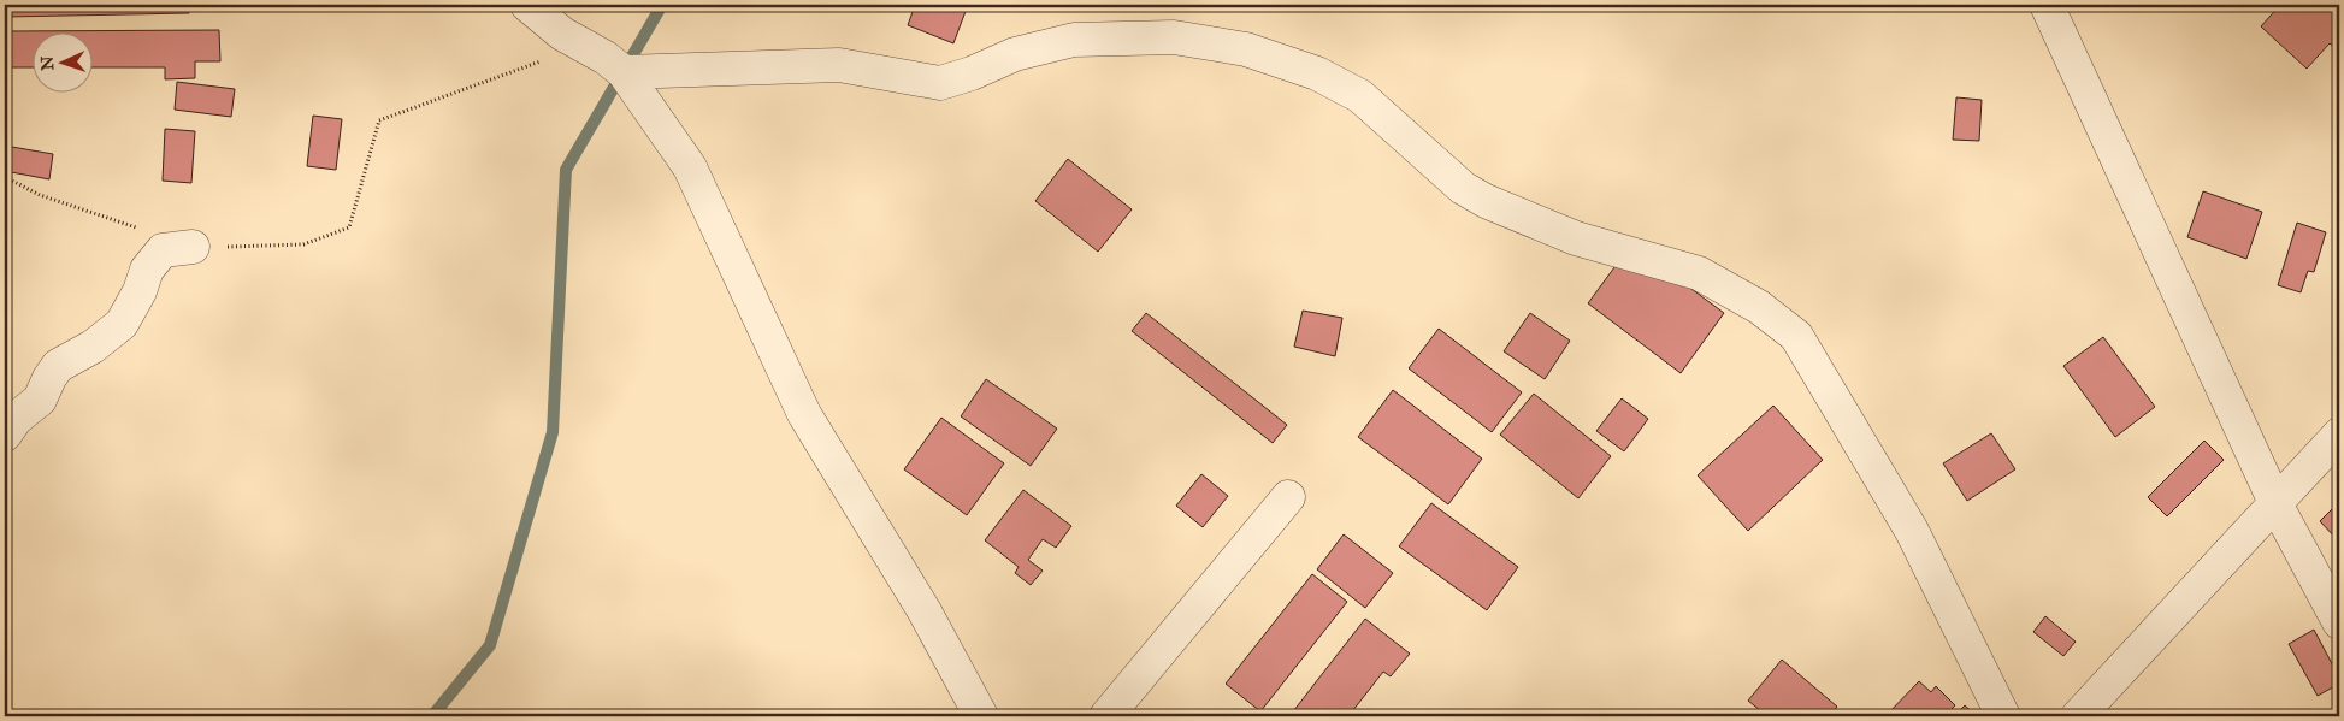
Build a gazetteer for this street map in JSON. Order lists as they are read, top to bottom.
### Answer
{
  "north": "left"
}
